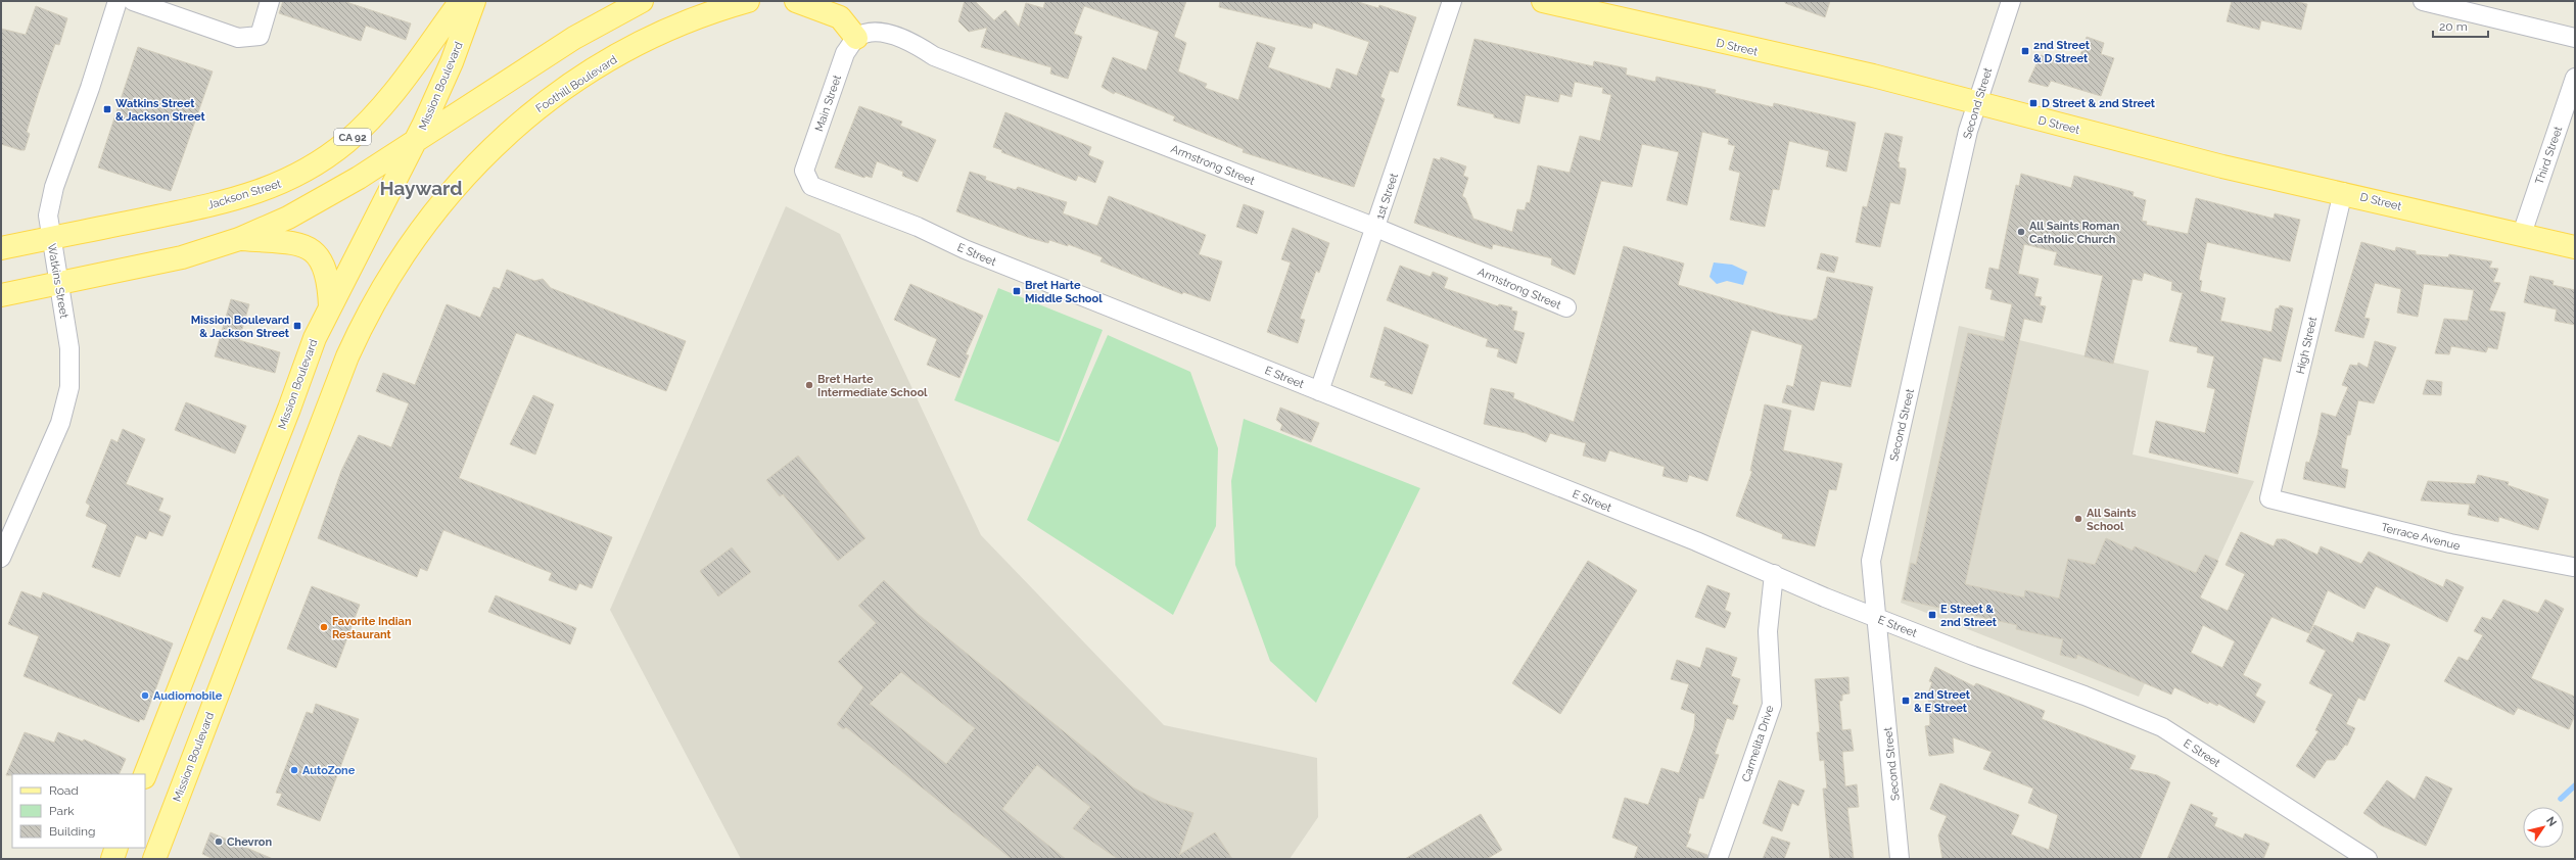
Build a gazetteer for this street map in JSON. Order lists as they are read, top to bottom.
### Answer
{
  "streets": {
    "main road": [
      "D Street",
      "Foothill Boulevard",
      "Mission Boulevard",
      "CA 92",
      "Jackson Street"
    ],
    "street": [
      "Main Street",
      "Second Street",
      "Third Street",
      "Armstrong Street",
      "1st Street",
      "E Street",
      "Watkins Street",
      "High Street",
      "Terrace Avenue",
      "Carmelita Drive"
    ]
  },
  "crossings": [
    ["D Street", "Second Street"],
    ["D Street", "Third Street"],
    ["D Street", "High Street"],
    ["Foothill Boulevard", "Mission Boulevard"],
    ["Main Street", "Armstrong Street"],
    ["Main Street", "E Street"],
    ["Second Street", "E Street"],
    ["Armstrong Street", "1st Street"],
    ["Jackson Street", "Watkins Street"],
    ["1st Street", "E Street"],
    ["E Street", "Carmelita Drive"],
    ["High Street", "Terrace Avenue"]
  ],
  "districts": ["Hayward"],
  "places": {
    "transit": [
      "2nd Street & D Street",
      "D Street & 2nd Street",
      "Watkins Street & Jackson Street",
      "Bret Harte Middle School",
      "Mission Boulevard & Jackson Street",
      "E Street & 2nd Street",
      "2nd Street & E Street"
    ],
    "other": [
      "All Saints Roman Catholic Church",
      "Bret Harte Intermediate School",
      "All Saints School",
      "Favorite Indian Restaurant",
      "Audiomobile",
      "AutoZone",
      "Chevron"
    ]
  },
  "legend": ["Road", "Park", "Building"],
  "scale_bar": "20 m",
  "north": "top right"
}
